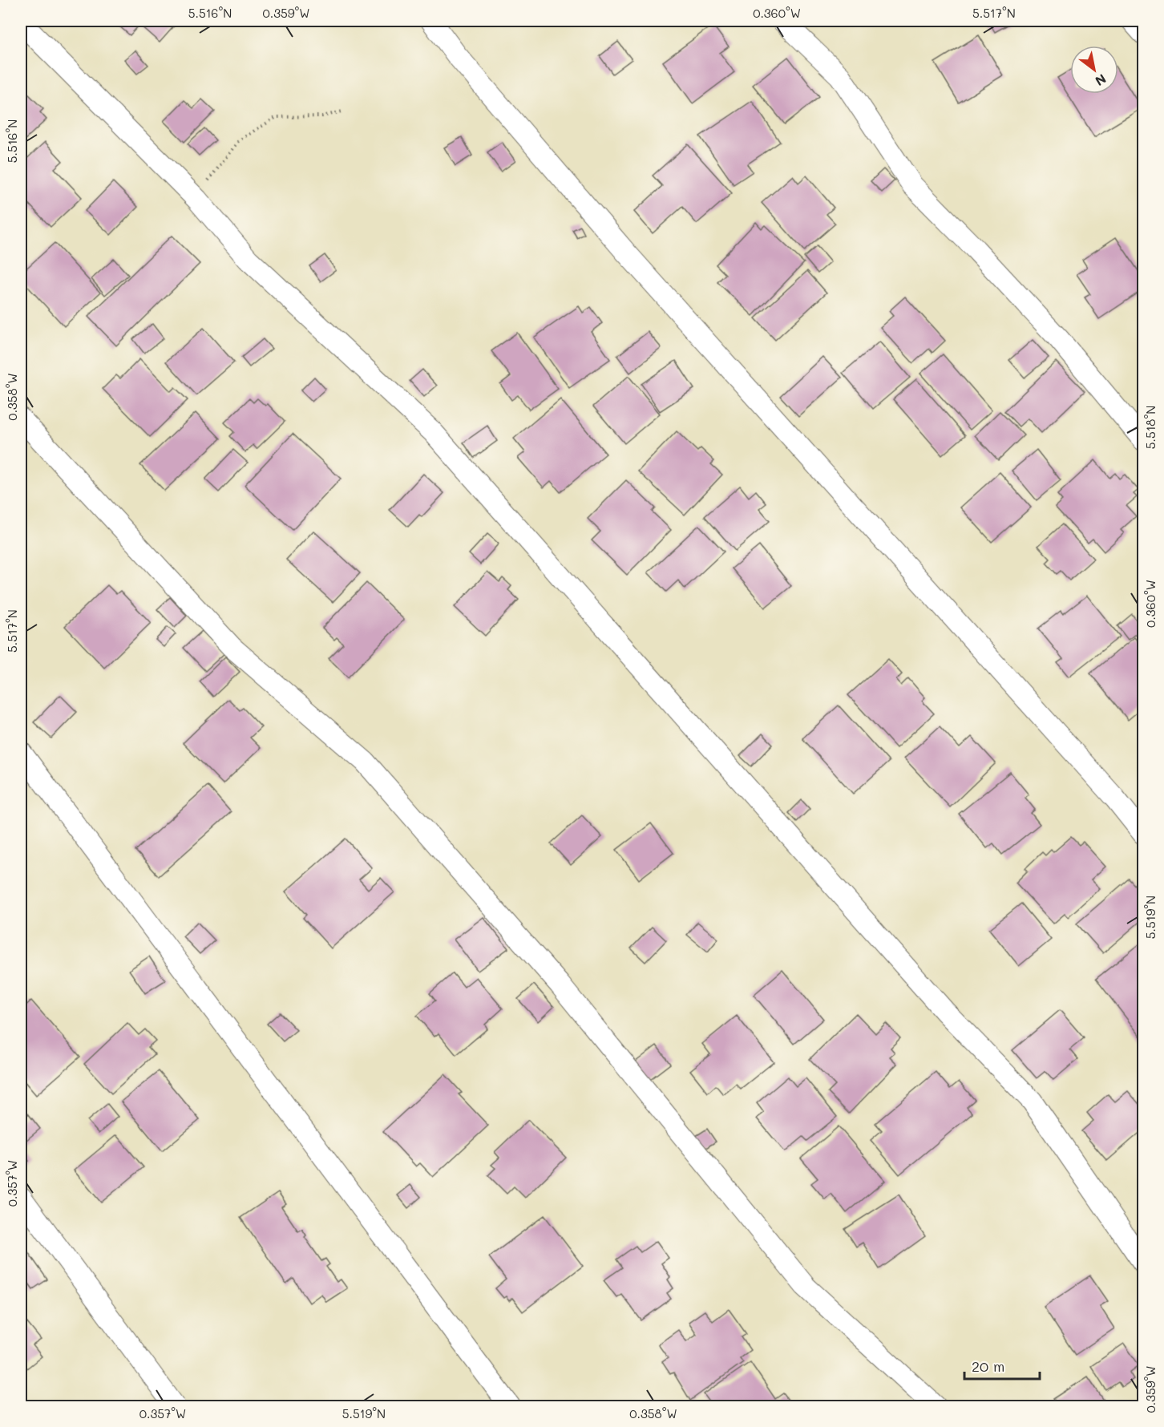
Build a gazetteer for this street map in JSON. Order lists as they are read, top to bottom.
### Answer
{
  "scale_bar": "20 m",
  "north": "bottom right",
  "coordinates": [
    "5.516°N",
    "0.359°W",
    "0.360°W",
    "5.517°N",
    "0.358°W",
    "5.518°N",
    "5.519°N",
    "0.357°W"
  ]
}
